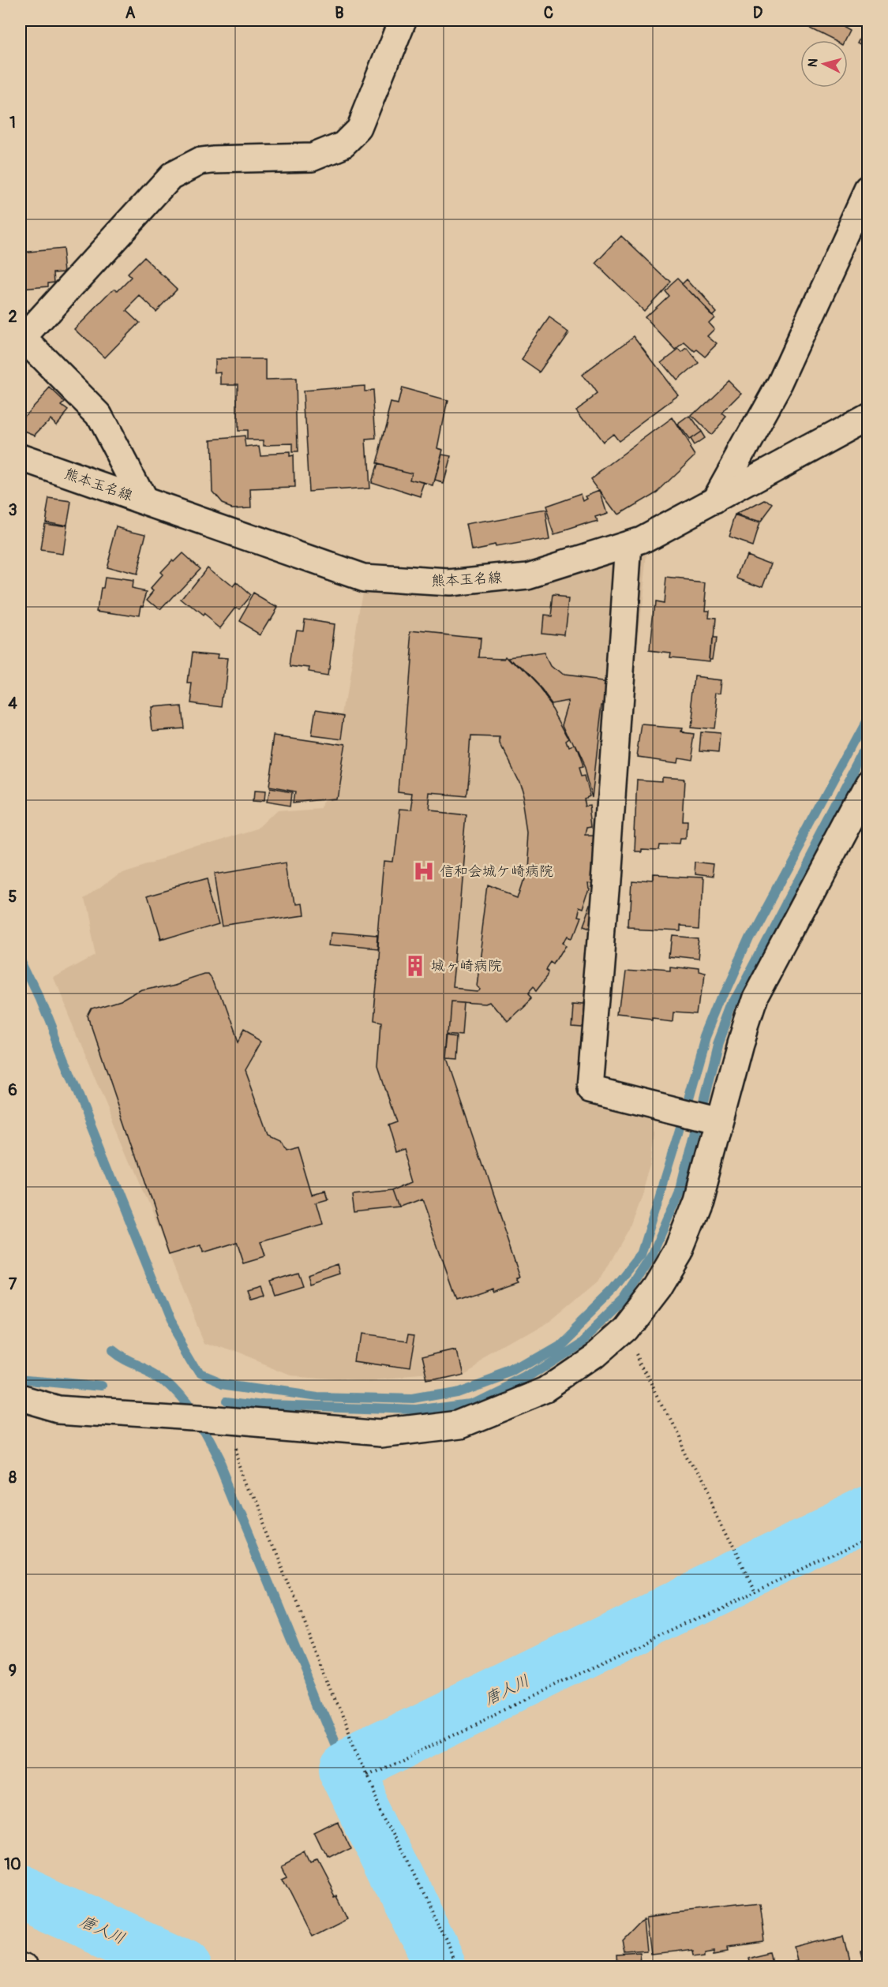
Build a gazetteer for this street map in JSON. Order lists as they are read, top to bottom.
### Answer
{
  "streets": {
    "street": ["熊本玉名線"]
  },
  "water": ["唐人川"],
  "places": {
    "hospital": ["信和会城ケ崎病院"],
    "building": ["城ヶ崎病院"]
  },
  "north": "left",
  "grid": {
    "columns": [
      "A",
      "B",
      "C",
      "D"
    ],
    "rows": [
      "1",
      "2",
      "3",
      "4",
      "5",
      "6",
      "7",
      "8",
      "9",
      "10"
    ]
  }
}
